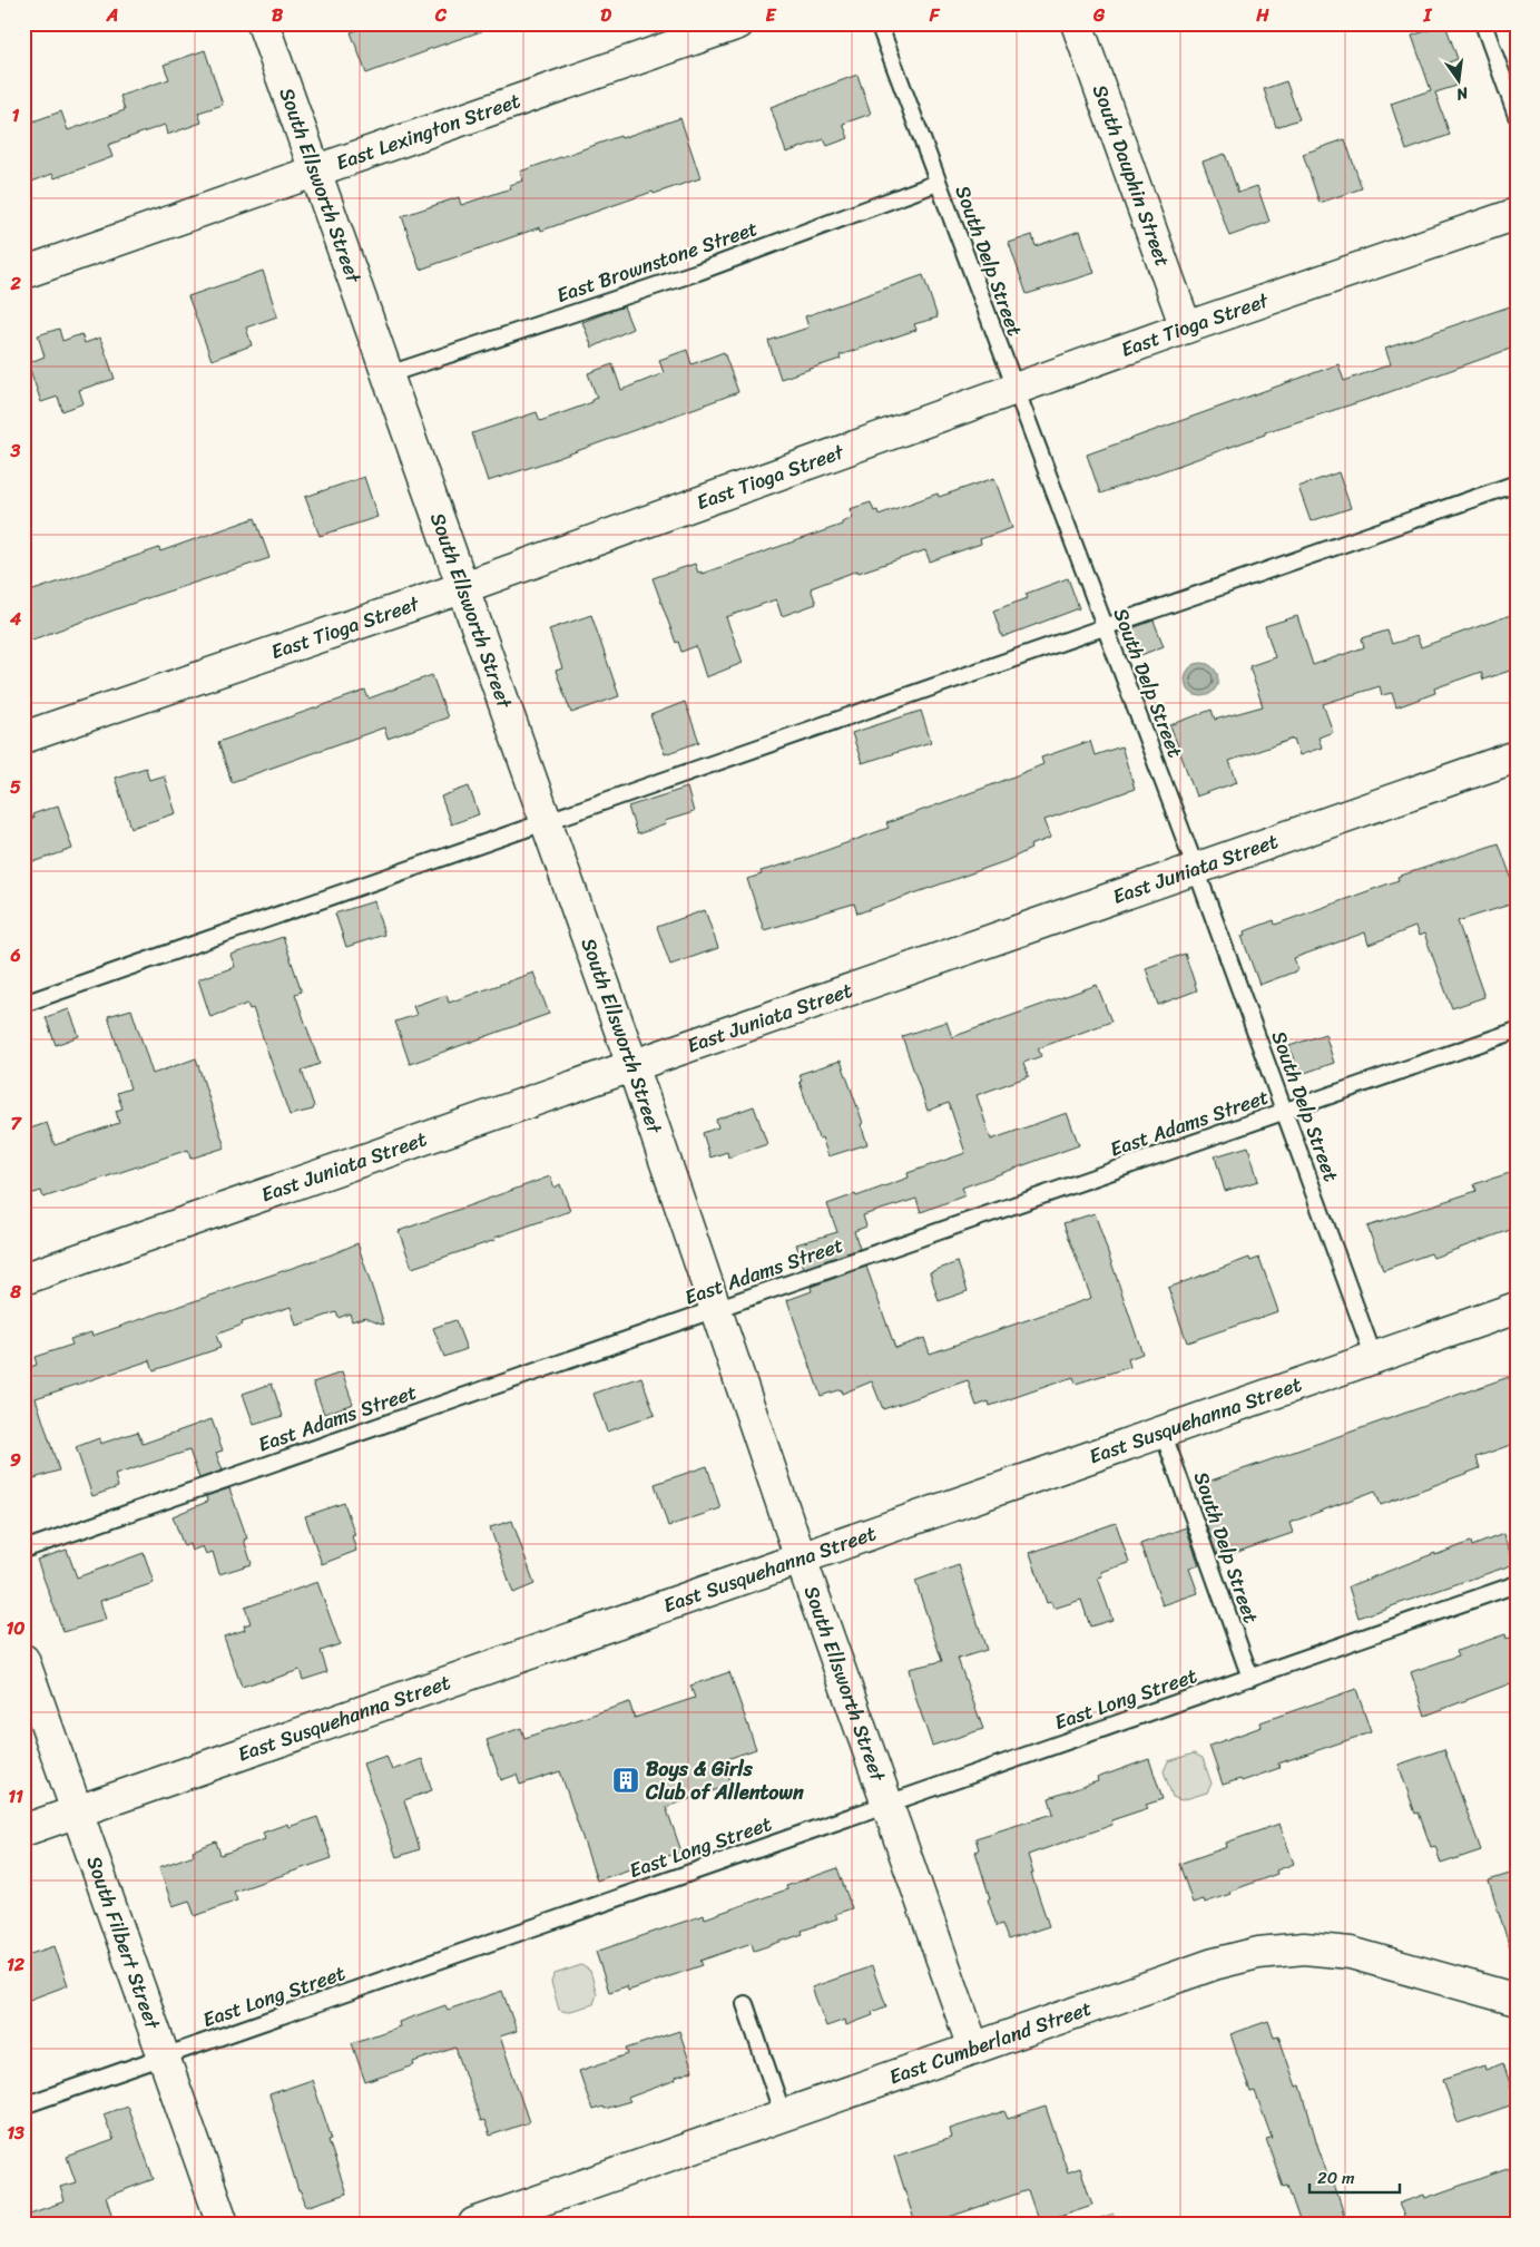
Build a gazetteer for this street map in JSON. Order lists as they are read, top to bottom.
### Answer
{
  "streets": {
    "street": [
      "East Lexington Street",
      "South Dauphin Street",
      "South Ellsworth Street",
      "East Tioga Street",
      "East Juniata Street",
      "East Susquehanna Street",
      "South Filbert Street",
      "East Cumberland Street"
    ],
    "lane": [
      "South Delp Street",
      "East Brownstone Street",
      "East Adams Street",
      "East Long Street"
    ]
  },
  "crossings": [
    ["East Lexington Street", "South Ellsworth Street"],
    ["South Dauphin Street", "East Tioga Street"],
    ["South Ellsworth Street", "East Brownstone Street"],
    ["South Ellsworth Street", "East Tioga Street"],
    ["South Ellsworth Street", "East Juniata Street"],
    ["South Ellsworth Street", "East Adams Street"],
    ["South Ellsworth Street", "East Susquehanna Street"],
    ["South Ellsworth Street", "East Long Street"],
    ["South Ellsworth Street", "East Cumberland Street"],
    ["South Delp Street", "East Brownstone Street"],
    ["South Delp Street", "East Tioga Street"],
    ["South Delp Street", "East Juniata Street"],
    ["South Delp Street", "East Adams Street"],
    ["South Delp Street", "East Susquehanna Street"],
    ["South Delp Street", "East Long Street"],
    ["East Susquehanna Street", "South Filbert Street"],
    ["East Long Street", "South Filbert Street"]
  ],
  "places": {
    "building": ["Boys & Girls Club of Allentown"]
  },
  "scale_bar": "20 m",
  "north": "bottom",
  "grid": {
    "columns": [
      "A",
      "B",
      "C",
      "D",
      "E",
      "F",
      "G",
      "H",
      "I"
    ],
    "rows": [
      "1",
      "2",
      "3",
      "4",
      "5",
      "6",
      "7",
      "8",
      "9",
      "10",
      "11",
      "12",
      "13"
    ]
  }
}
